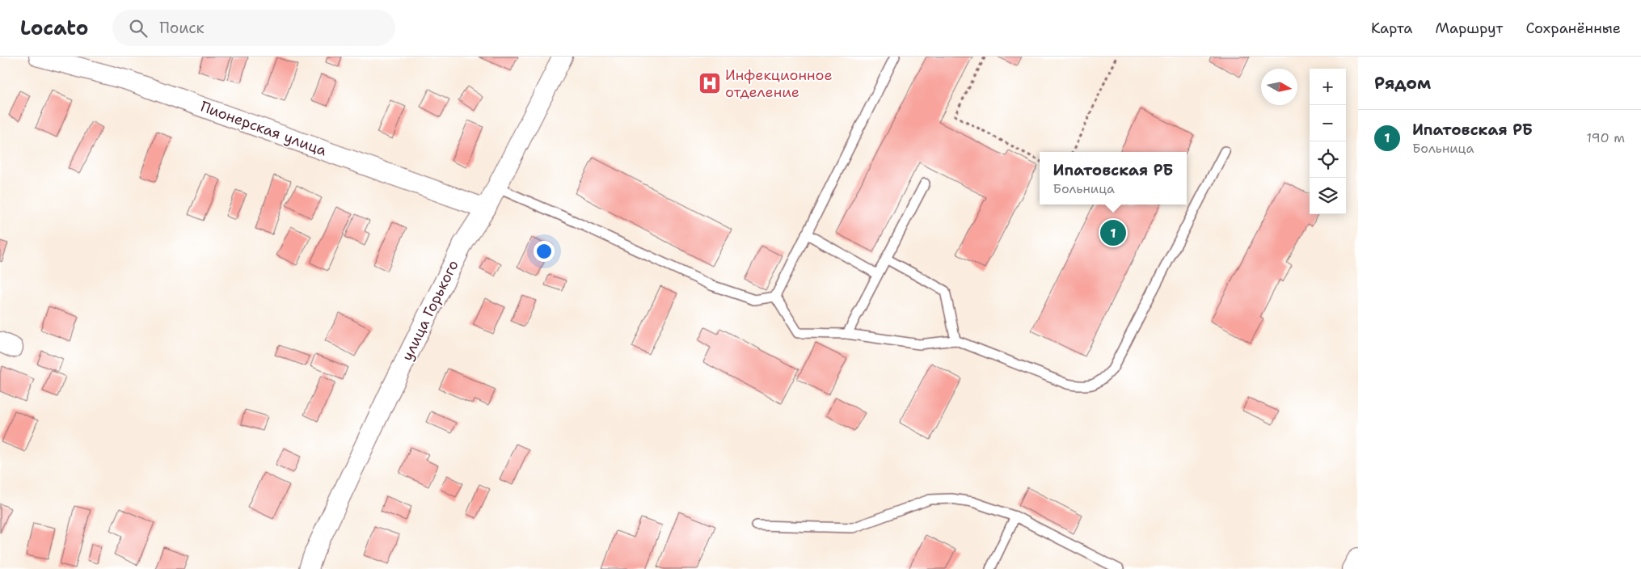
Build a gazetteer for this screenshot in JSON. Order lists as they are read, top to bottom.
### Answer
{
  "streets": {
    "street": ["Пионерская улица", "улица Горького"]
  },
  "crossings": [
    ["Пионерская улица", "улица Горького"]
  ],
  "places": {
    "hospital": ["Инфекционное отделение"]
  },
  "north": "right",
  "page": {
    "header": "Locato",
    "search": "Поиск",
    "nav": ["Карта", "Маршрут", "Сохранённые"],
    "heading": "Рядом",
    "map_buttons": ["+", "−"],
    "list": [
      {
        "mark": "1",
        "name": "Ипатовская РБ",
        "note": "Больница",
        "value": "190 m"
      }
    ],
    "popup": ["Ипатовская РБ", "Больница"],
    "pins": "1"
  }
}
